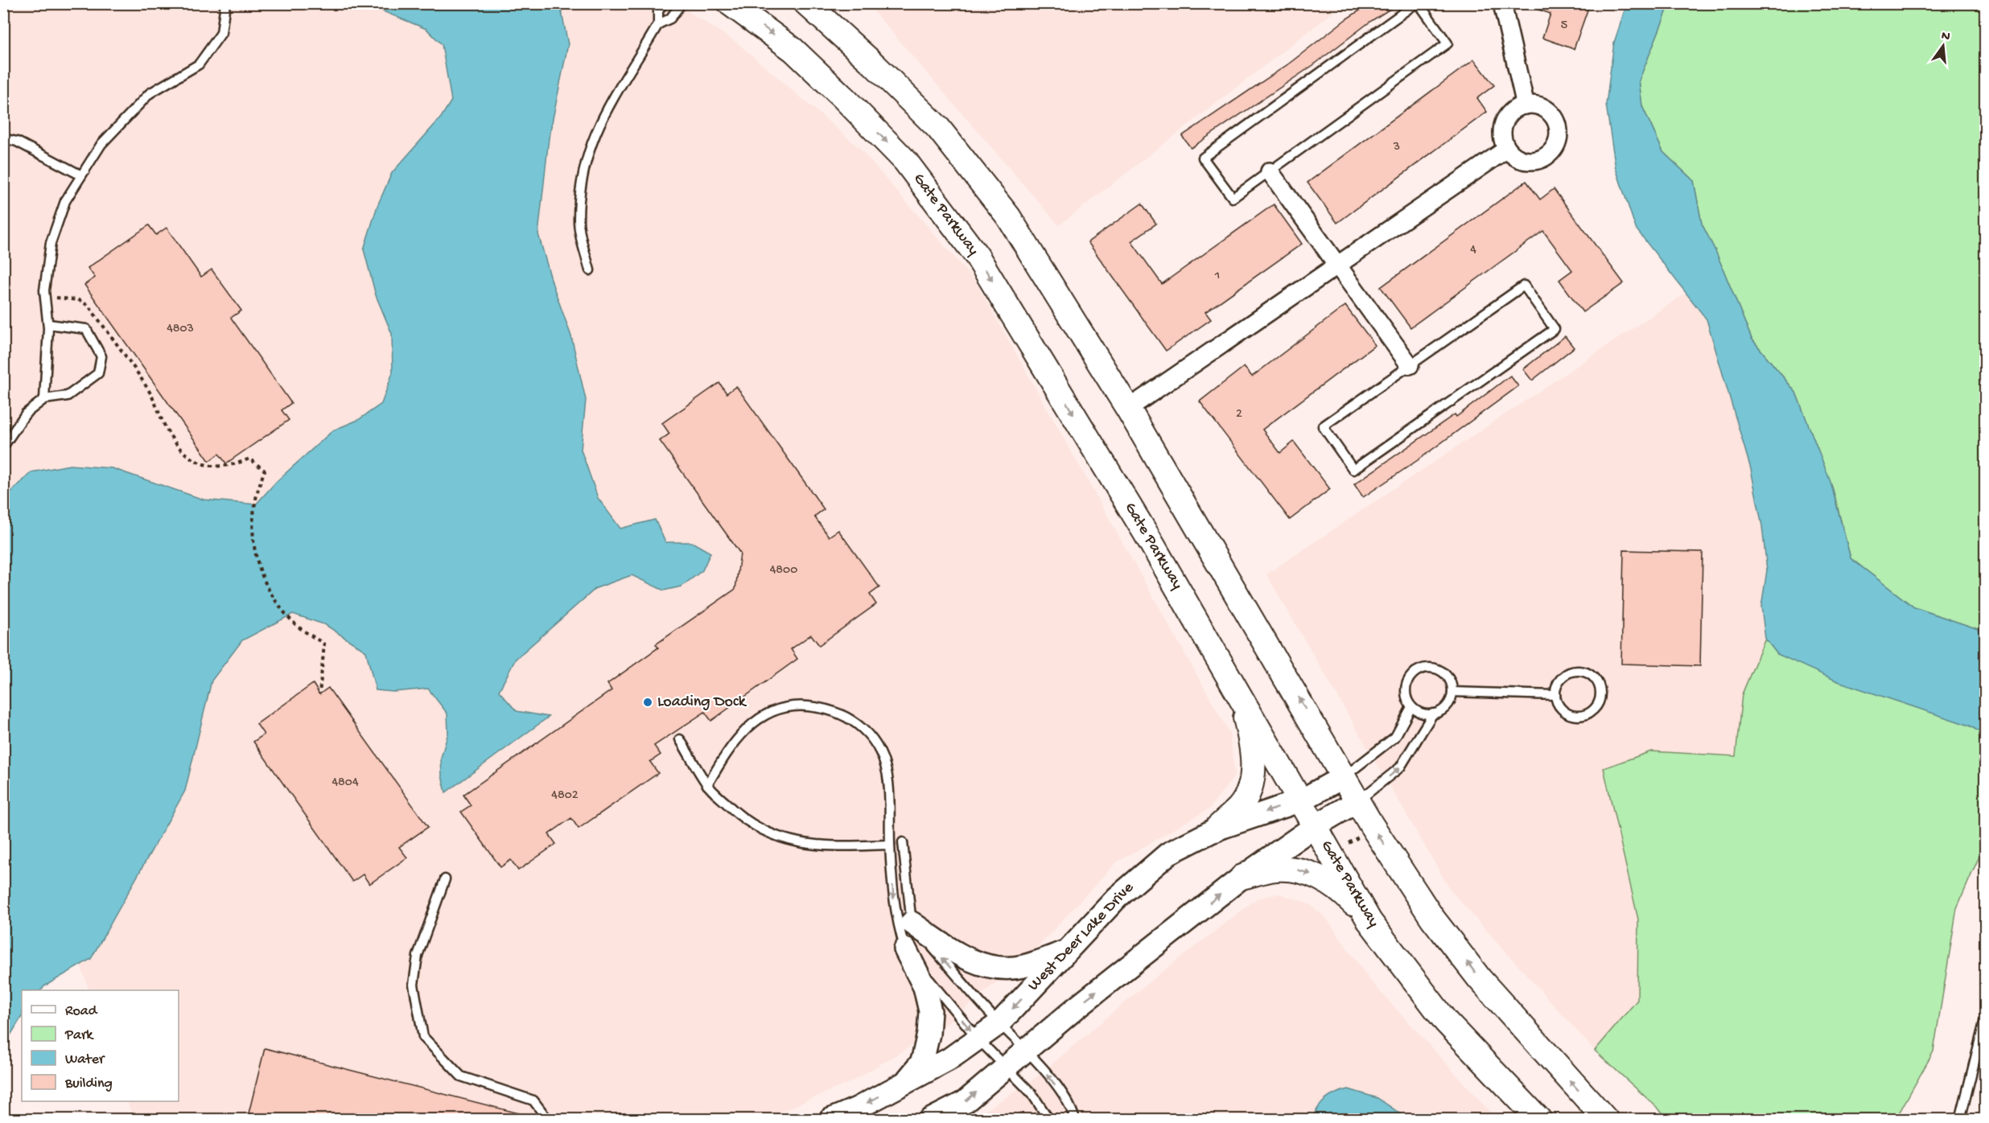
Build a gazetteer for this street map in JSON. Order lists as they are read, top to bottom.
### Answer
{
  "streets": {
    "main road": ["Gate Parkway"],
    "street": ["West Deer Lake Drive"]
  },
  "crossings": [
    ["Gate Parkway", "West Deer Lake Drive"]
  ],
  "places": ["Loading Dock"],
  "house_numbers": [
    "5",
    "3",
    "4",
    "1",
    "4803",
    "2",
    "4800",
    "4804",
    "4802"
  ],
  "legend": [
    "Road",
    "Park",
    "Water",
    "Building"
  ],
  "north": "top"
}
